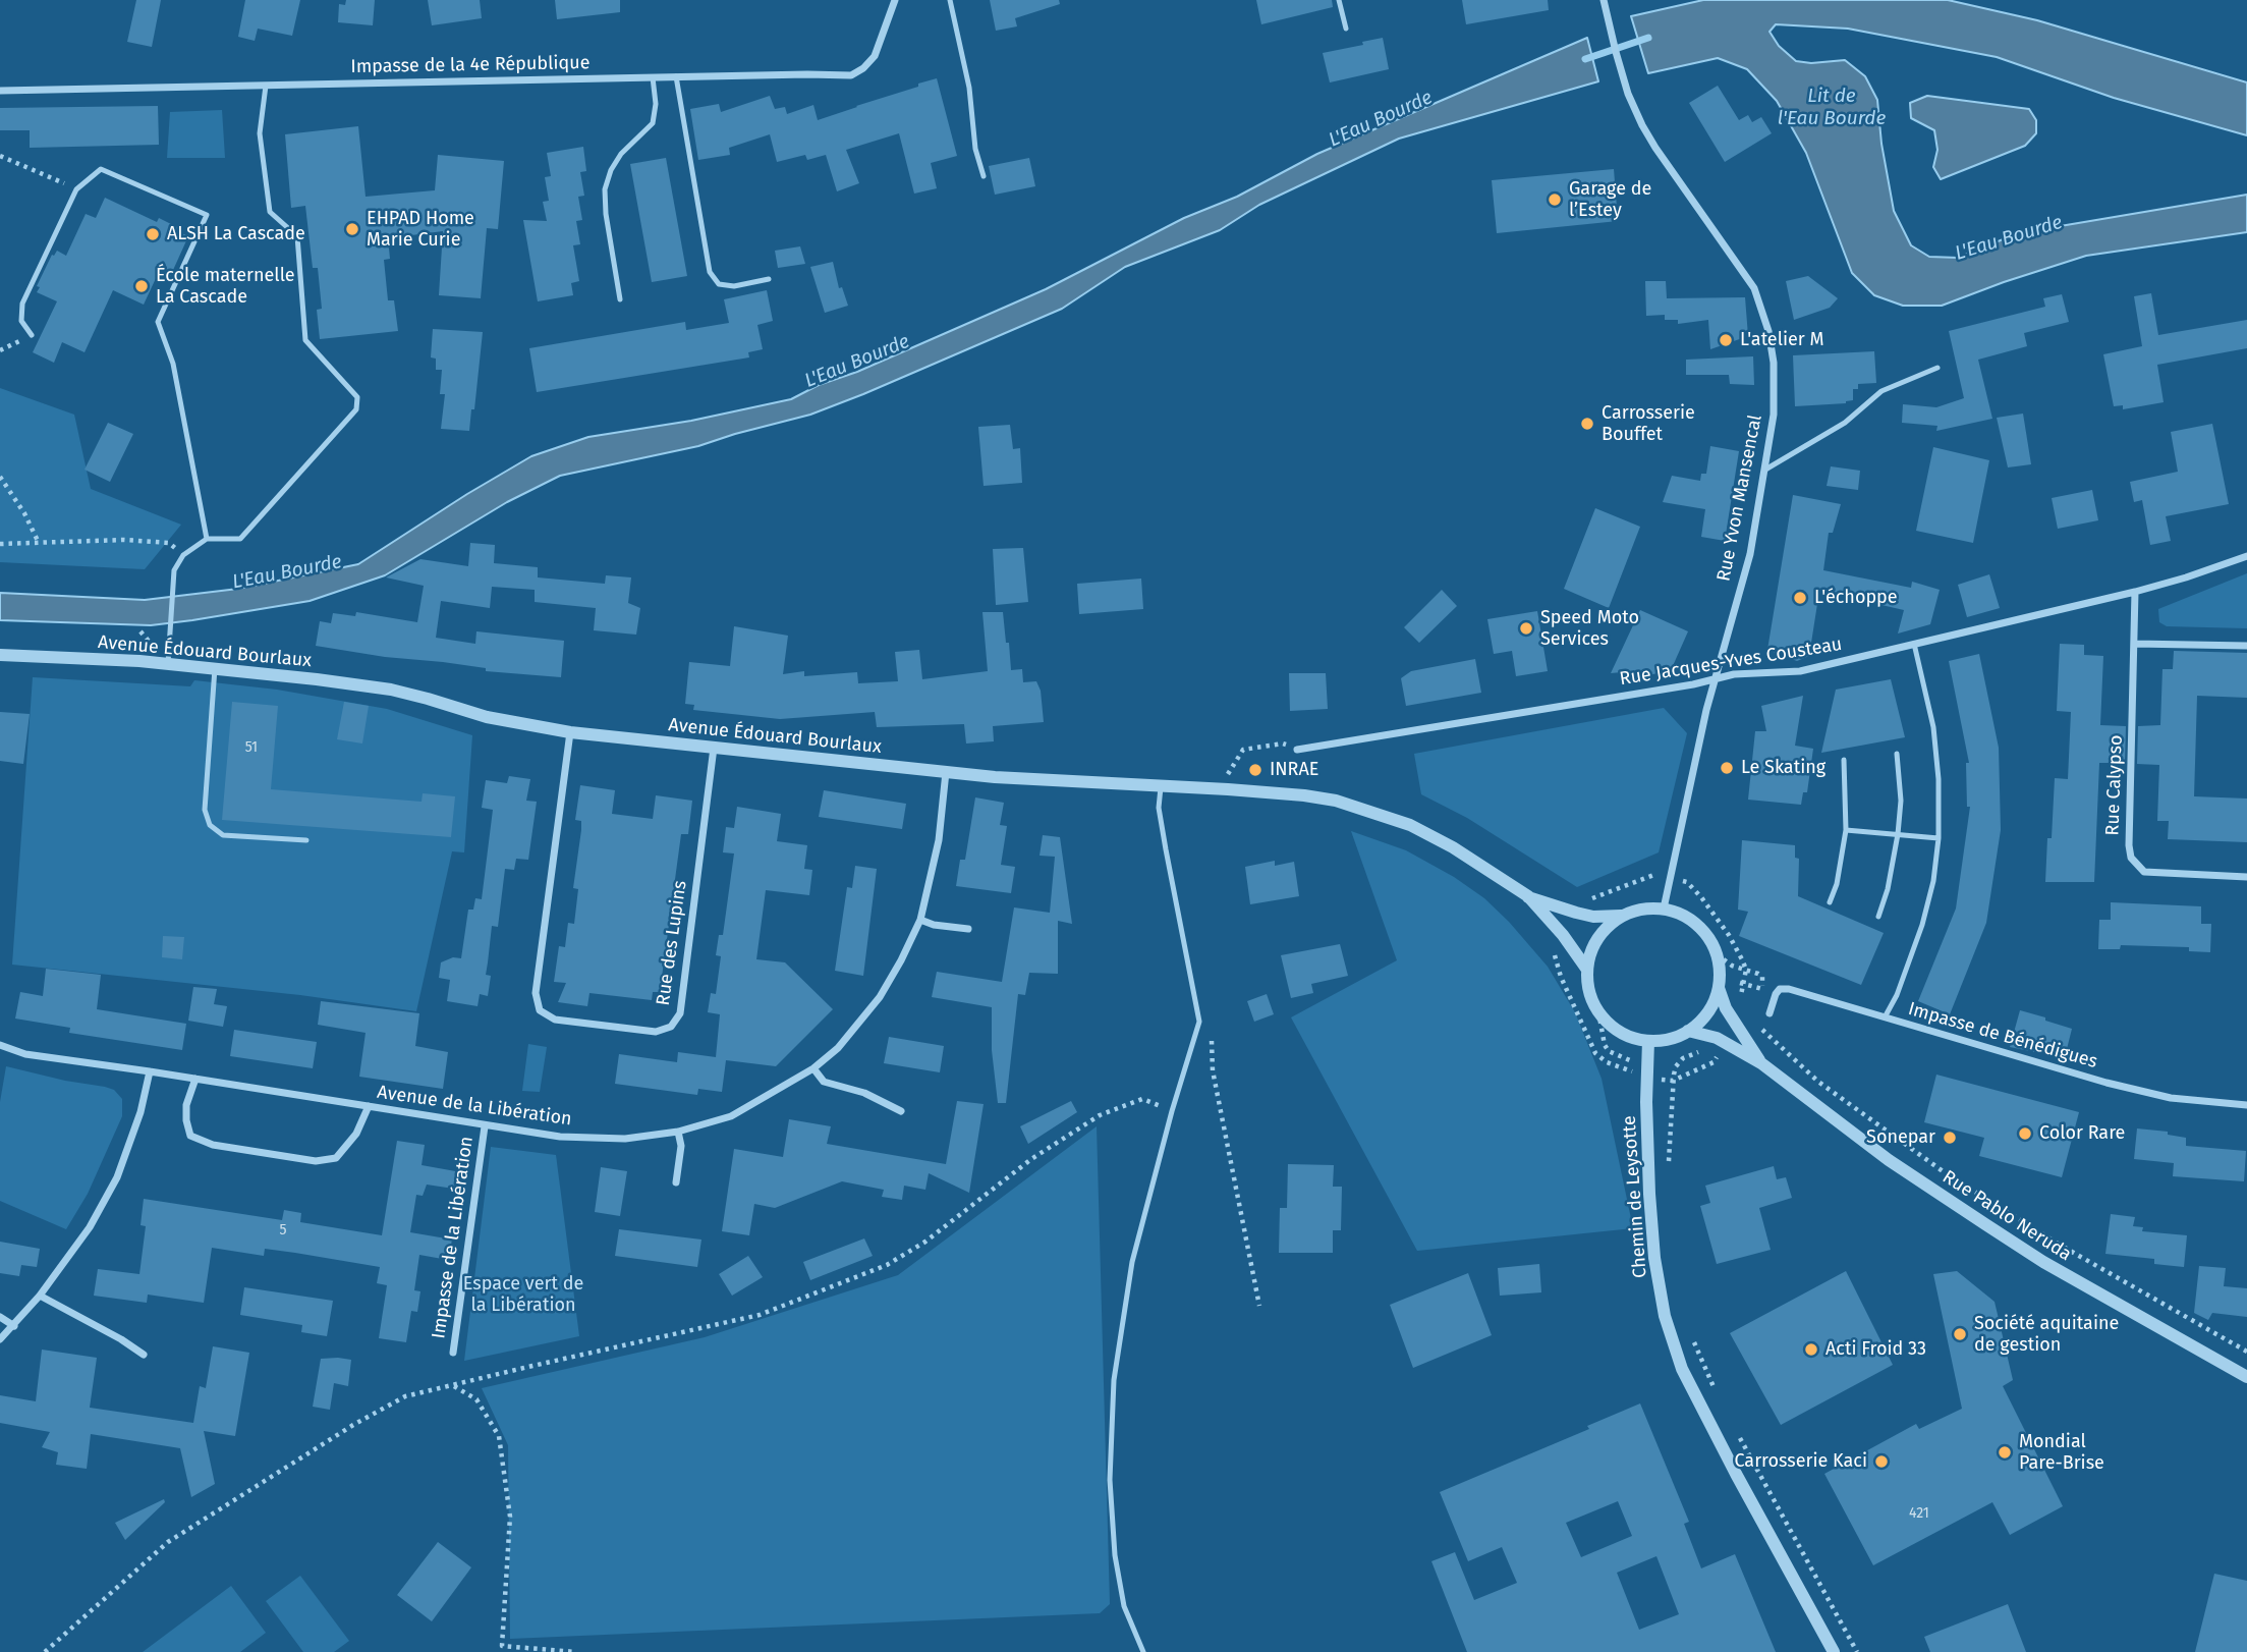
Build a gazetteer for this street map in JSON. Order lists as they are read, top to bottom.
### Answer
{
  "streets": {
    "street": [
      "Impasse de la 4e République",
      "Rue Yvon Mansencal",
      "Avenue Édouard Bourlaux",
      "Rue Jacques-Yves Cousteau",
      "Rue Calypso",
      "Rue des Lupins",
      "Impasse de Bénédigues",
      "Avenue de la Libération",
      "Chemin de Leysotte",
      "Rue Pablo Neruda",
      "Impasse de la Libération"
    ]
  },
  "crossings": [
    ["Rue Yvon Mansencal", "Avenue Édouard Bourlaux"],
    ["Rue Yvon Mansencal", "Rue Jacques-Yves Cousteau"],
    ["Rue Yvon Mansencal", "Chemin de Leysotte"],
    ["Rue Yvon Mansencal", "Rue Pablo Neruda"],
    ["Avenue Édouard Bourlaux", "Rue des Lupins"],
    ["Avenue Édouard Bourlaux", "Avenue de la Libération"],
    ["Avenue Édouard Bourlaux", "Chemin de Leysotte"],
    ["Avenue Édouard Bourlaux", "Rue Pablo Neruda"],
    ["Rue Jacques-Yves Cousteau", "Rue Calypso"],
    ["Avenue de la Libération", "Impasse de la Libération"],
    ["Chemin de Leysotte", "Rue Pablo Neruda"]
  ],
  "water": ["Lit de l'Eau Bourde", "L'Eau Bourde"],
  "parks": ["Espace vert de la Libération"],
  "places": [
    "Garage de l’Estey",
    "EHPAD Home Marie Curie",
    "ALSH La Cascade",
    "École maternelle La Cascade",
    "L'atelier M",
    "Carrosserie Bouffet",
    "L'échoppe",
    "Speed Moto Services",
    "Le Skating",
    "INRAE",
    "Color Rare",
    "Sonepar",
    "Société aquitaine de gestion",
    "Acti Froid 33",
    "Mondial Pare-Brise",
    "Carrosserie Kaci"
  ],
  "house_numbers": ["51", "5", "421"]
}
